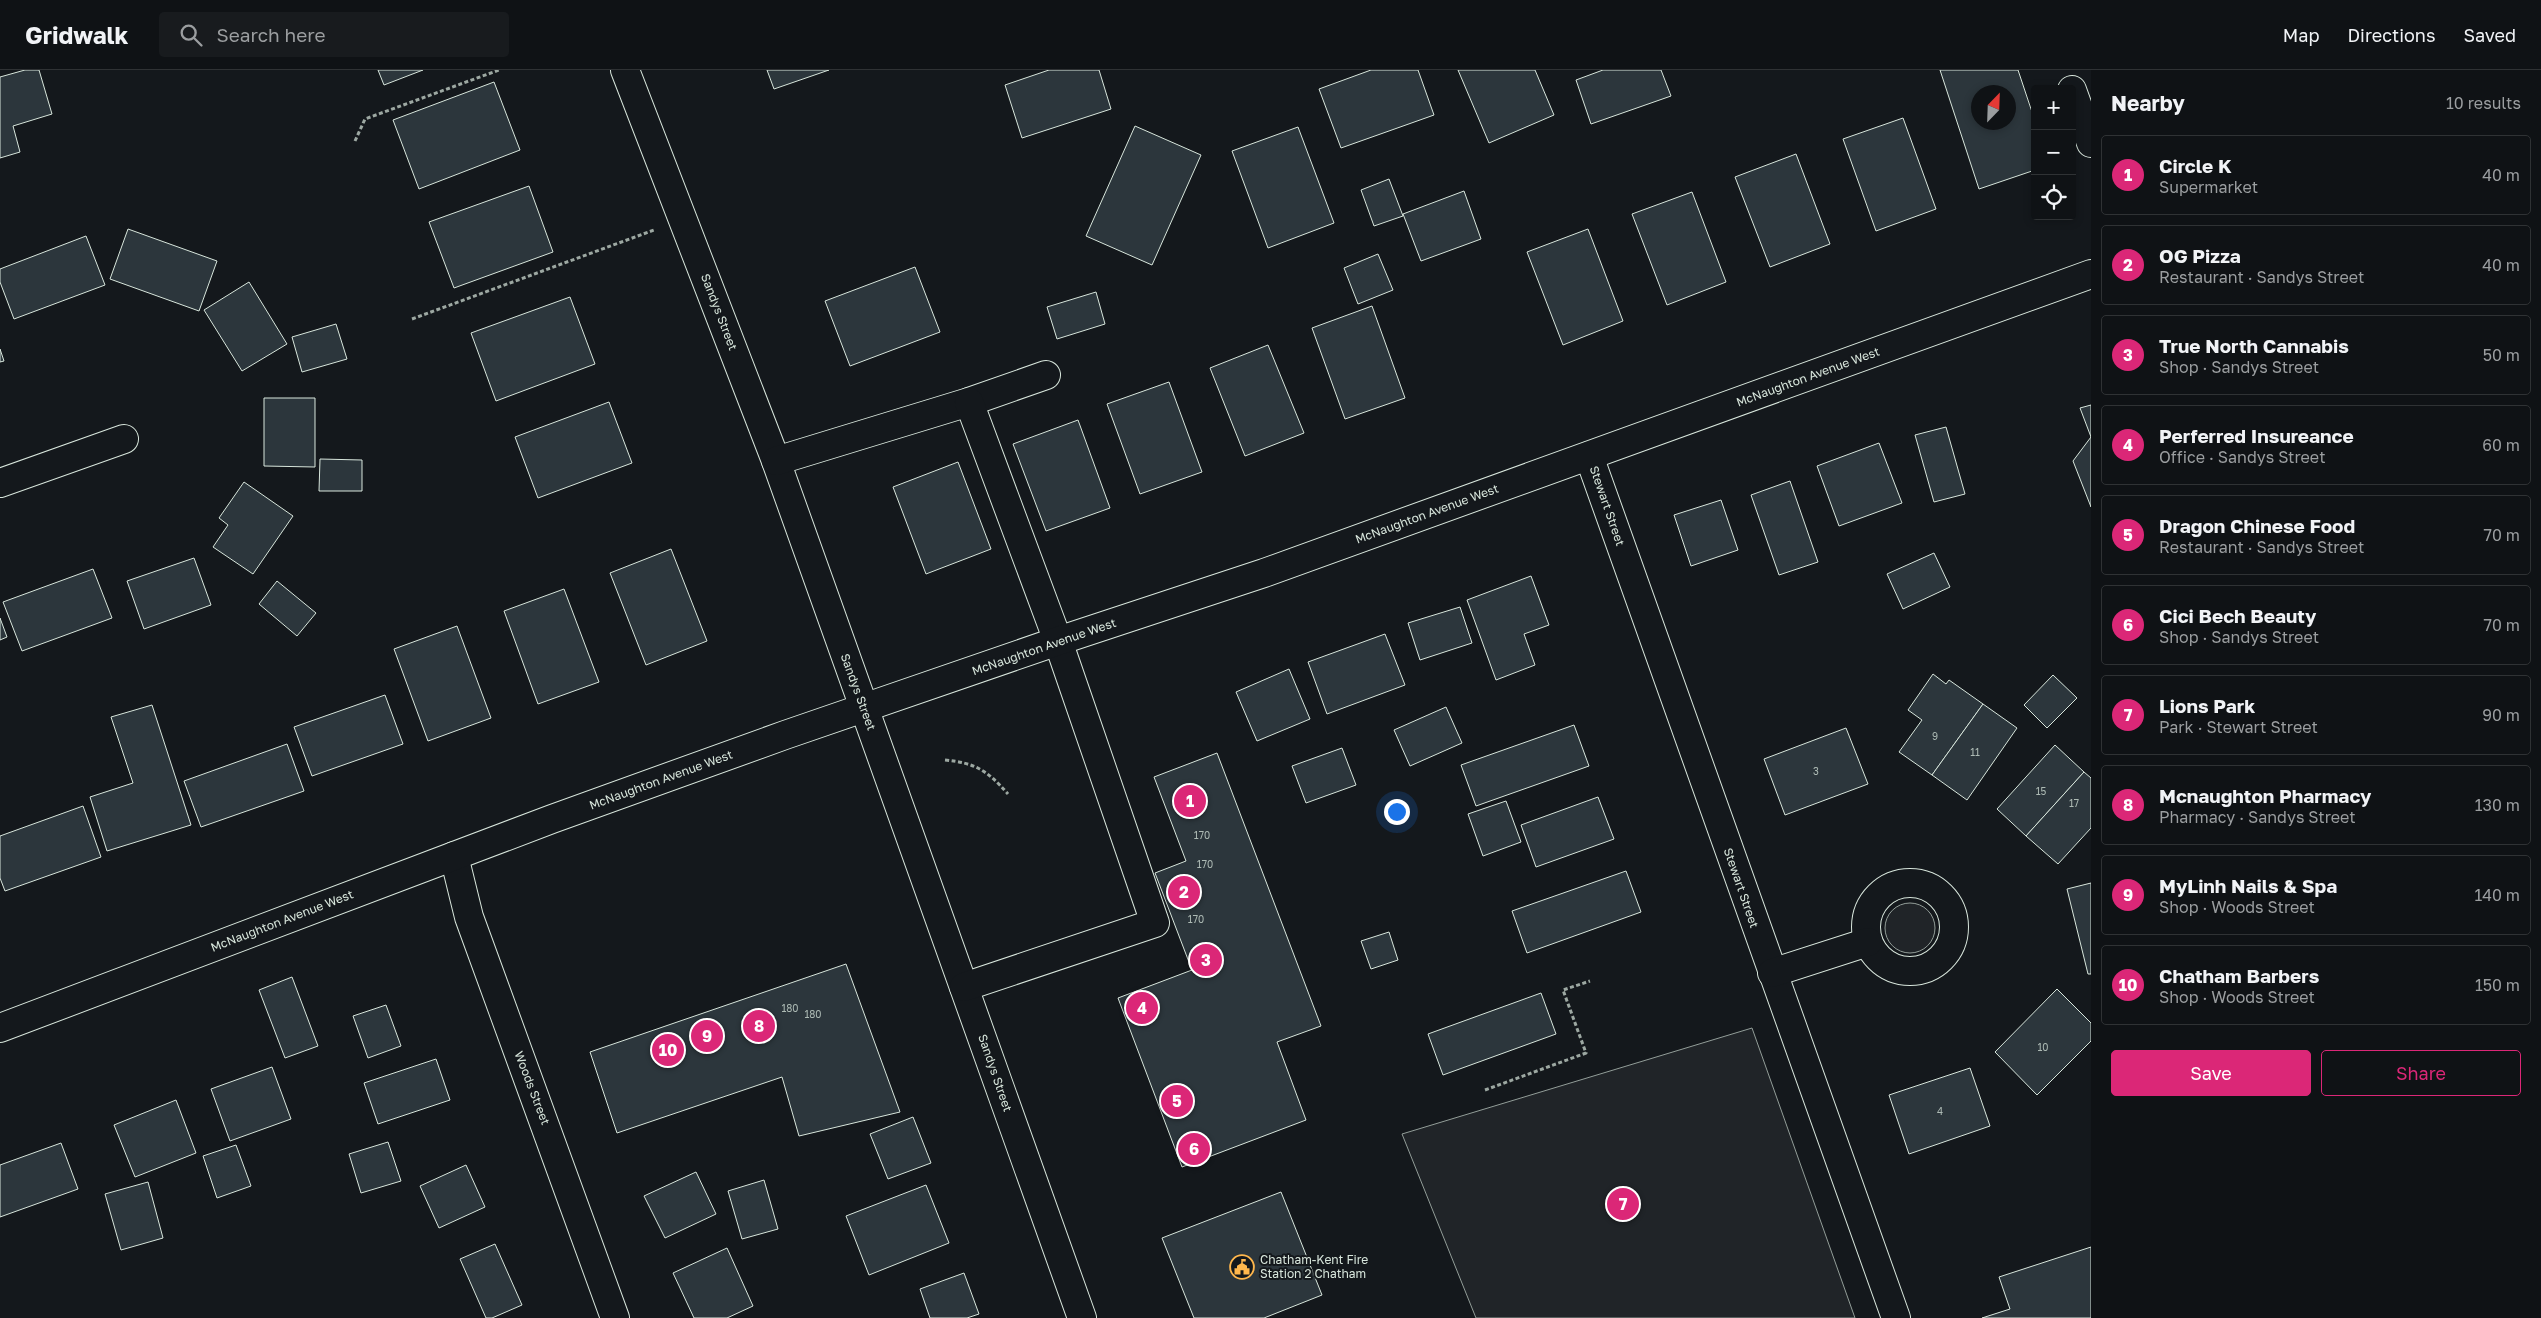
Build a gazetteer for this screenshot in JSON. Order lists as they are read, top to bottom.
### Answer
{
  "streets": {
    "street": [
      "Sandys Street",
      "McNaughton Avenue West",
      "Stewart Street",
      "Woods Street"
    ]
  },
  "crossings": [
    ["Sandys Street", "McNaughton Avenue West"],
    ["McNaughton Avenue West", "Stewart Street"],
    ["McNaughton Avenue West", "Woods Street"]
  ],
  "places": {
    "public building": ["Chatham-Kent Fire Station 2 Chatham"]
  },
  "house_numbers": [
    "9",
    "11",
    "3",
    "15",
    "17",
    "170",
    "170",
    "170",
    "180",
    "180",
    "10",
    "4"
  ],
  "north": "top right",
  "page": {
    "header": "Gridwalk",
    "search": "Search here",
    "nav": ["Map", "Directions", "Saved"],
    "heading": ["Nearby", "10 results"],
    "map_buttons": ["+", "−"],
    "list": [
      {
        "mark": "1",
        "name": "Circle K",
        "note": "Supermarket",
        "value": "40 m"
      },
      {
        "mark": "2",
        "name": "OG Pizza",
        "note": "Restaurant · Sandys Street",
        "value": "40 m"
      },
      {
        "mark": "3",
        "name": "True North Cannabis",
        "note": "Shop · Sandys Street",
        "value": "50 m"
      },
      {
        "mark": "4",
        "name": "Perferred Insureance",
        "note": "Office · Sandys Street",
        "value": "60 m"
      },
      {
        "mark": "5",
        "name": "Dragon Chinese Food",
        "note": "Restaurant · Sandys Street",
        "value": "70 m"
      },
      {
        "mark": "6",
        "name": "Cici Bech Beauty",
        "note": "Shop · Sandys Street",
        "value": "70 m"
      },
      {
        "mark": "7",
        "name": "Lions Park",
        "note": "Park · Stewart Street",
        "value": "90 m"
      },
      {
        "mark": "8",
        "name": "Mcnaughton Pharmacy",
        "note": "Pharmacy · Sandys Street",
        "value": "130 m"
      },
      {
        "mark": "9",
        "name": "MyLinh Nails & Spa",
        "note": "Shop · Woods Street",
        "value": "140 m"
      },
      {
        "mark": "10",
        "name": "Chatham Barbers",
        "note": "Shop · Woods Street",
        "value": "150 m"
      }
    ],
    "pins": [
      "1",
      "2",
      "3",
      "4",
      "8",
      "9",
      "10",
      "5",
      "6",
      "7"
    ],
    "buttons": ["Save", "Share"]
  }
}
